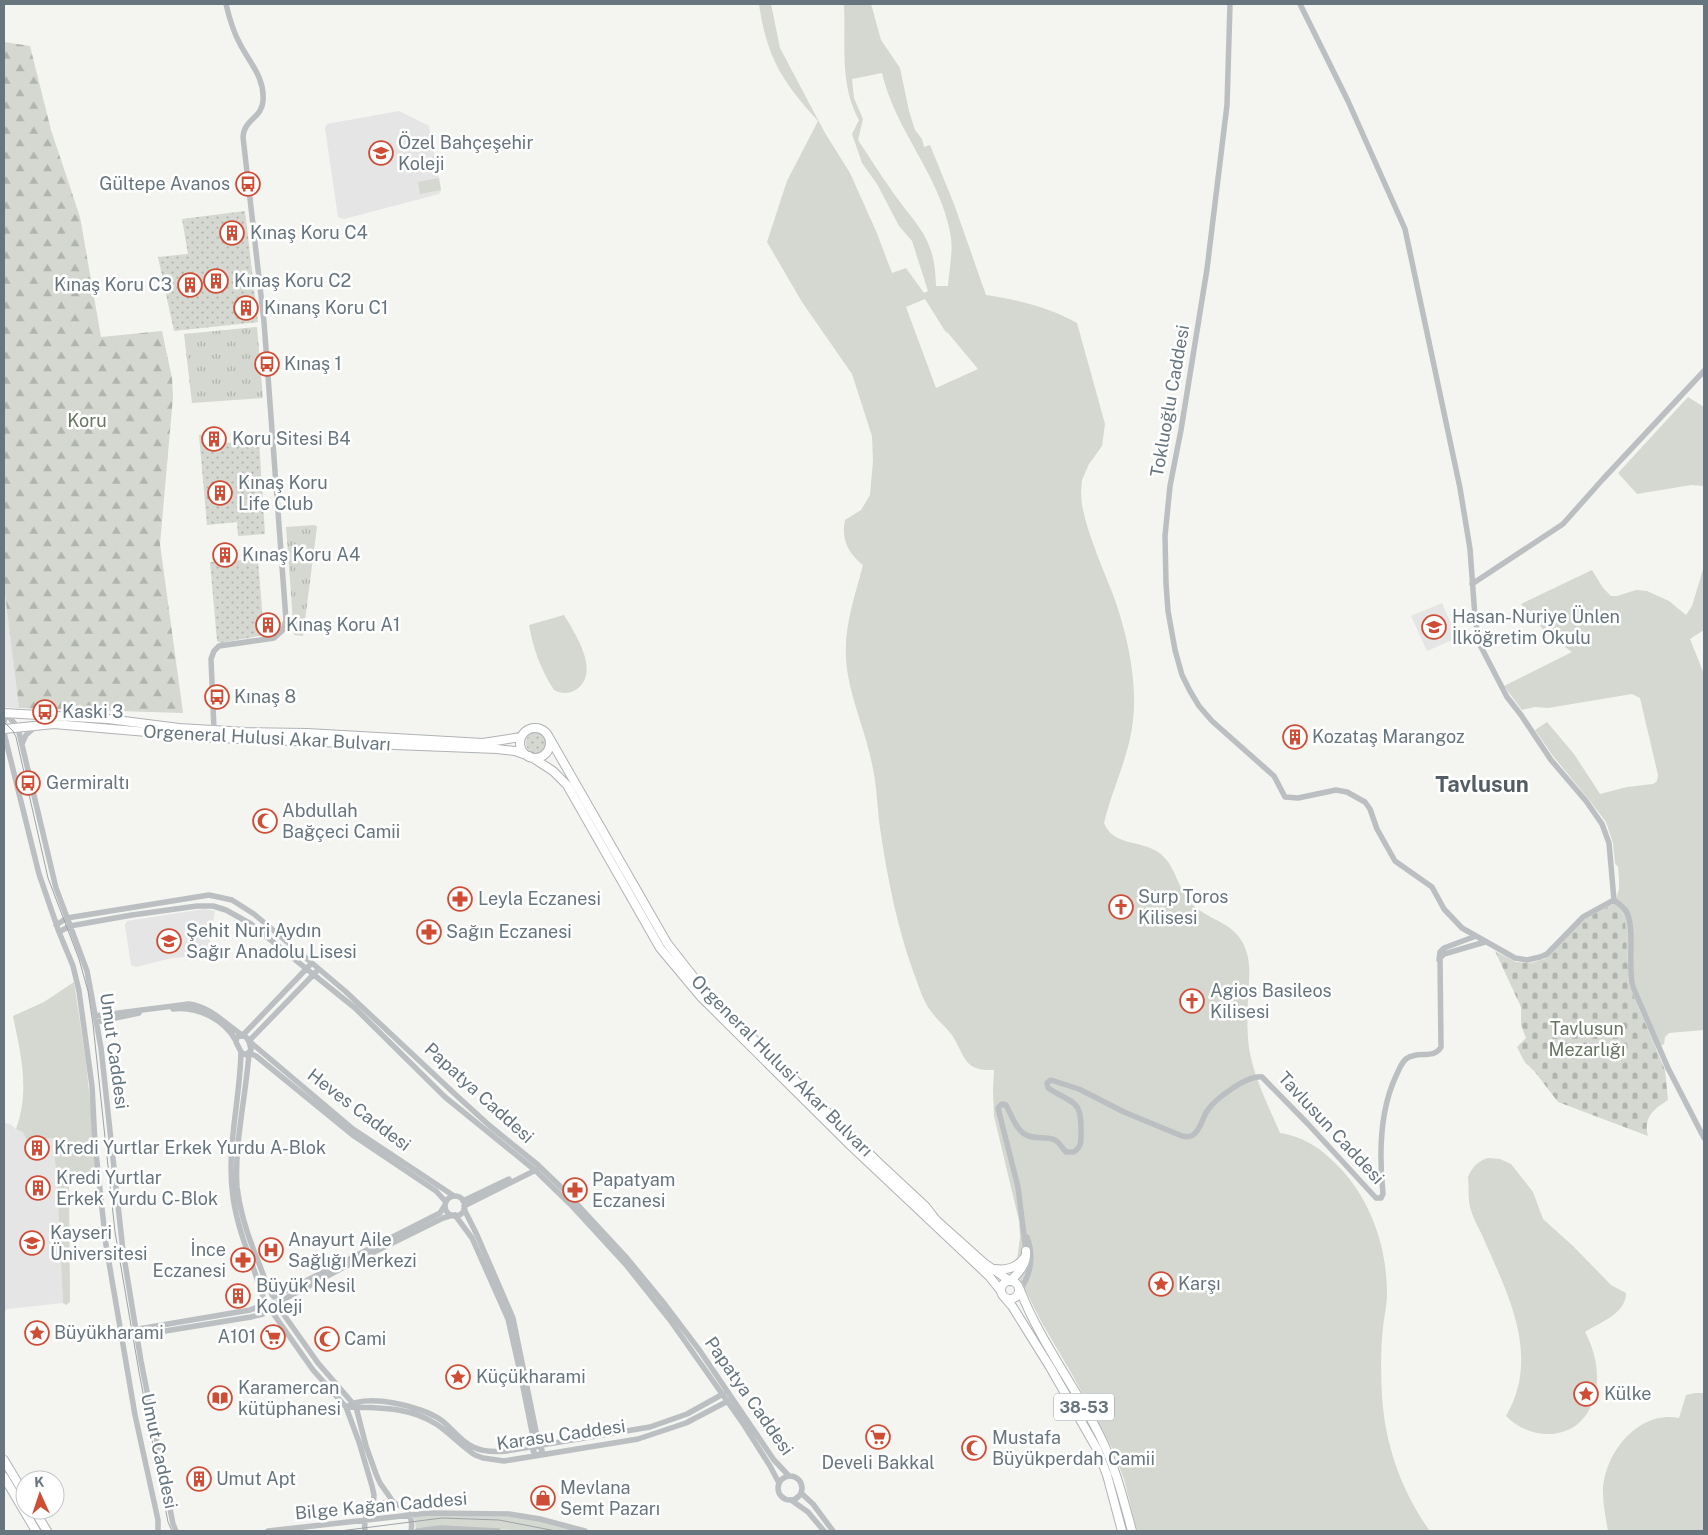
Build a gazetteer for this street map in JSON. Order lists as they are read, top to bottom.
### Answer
{
  "streets": {
    "main road": ["Orgeneral Hulusi Akar Bulvarı", "38-53"],
    "street": [
      "Tokluoğlu Caddesi",
      "Umut Caddesi",
      "Papatya Caddesi",
      "Heves Caddesi",
      "Tavlusun Caddesi",
      "Karasu Caddesi",
      "Bilge Kağan Caddesi"
    ]
  },
  "crossings": [
    ["Orgeneral Hulusi Akar Bulvarı", "Umut Caddesi"],
    ["Orgeneral Hulusi Akar Bulvarı", "Tavlusun Caddesi"],
    ["Orgeneral Hulusi Akar Bulvarı", "38-53"],
    ["Umut Caddesi", "Papatya Caddesi"],
    ["Papatya Caddesi", "Karasu Caddesi"],
    ["Tavlusun Caddesi", "38-53"]
  ],
  "districts": ["Tavlusun"],
  "parks": ["Koru", "Tavlusun Mezarlığı"],
  "places": {
    "school or university": [
      "Özel Bahçeşehir Koleji",
      "Hasan-Nuriye Ünlen İlköğretim Okulu",
      "Şehit Nuri Aydın Sağır Anadolu Lisesi",
      "Kayseri Üniversitesi"
    ],
    "bus stop": [
      "Gültepe Avanos",
      "Kınaş 1",
      "Kınaş 8",
      "Kaski 3",
      "Germiraltı"
    ],
    "building": [
      "Kınaş Koru C4",
      "Kınaş Koru C2",
      "Kınaş Koru C3",
      "Kınanş Koru C1",
      "Koru Sitesi B4",
      "Kınaş Koru Life Club",
      "Kınaş Koru A4",
      "Kınaş Koru A1",
      "Kozataş Marangoz",
      "Kredi Yurtlar Erkek Yurdu A-Blok",
      "Kredi Yurtlar Erkek Yurdu C-Blok",
      "Büyük Nesil Koleji",
      "Umut Apt"
    ],
    "mosque": ["Abdullah Bağçeci Camii", "Cami", "Mustafa Büyükperdah Camii"],
    "pharmacy": [
      "Leyla Eczanesi",
      "Sağın Eczanesi",
      "Papatyam Eczanesi",
      "İnce Eczanesi"
    ],
    "church": ["Surp Toros Kilisesi", "Agios Basileos Kilisesi"],
    "hospital": ["Anayurt Aile Sağlığı Merkezi"],
    "place": [
      "Karşı",
      "Büyükharami",
      "Küçükharami",
      "Külke"
    ],
    "supermarket": ["A101", "Develi Bakkal"],
    "library": ["Karamercan kütüphanesi"],
    "shop": ["Mevlana Semt Pazarı"]
  },
  "north": "top"
}
